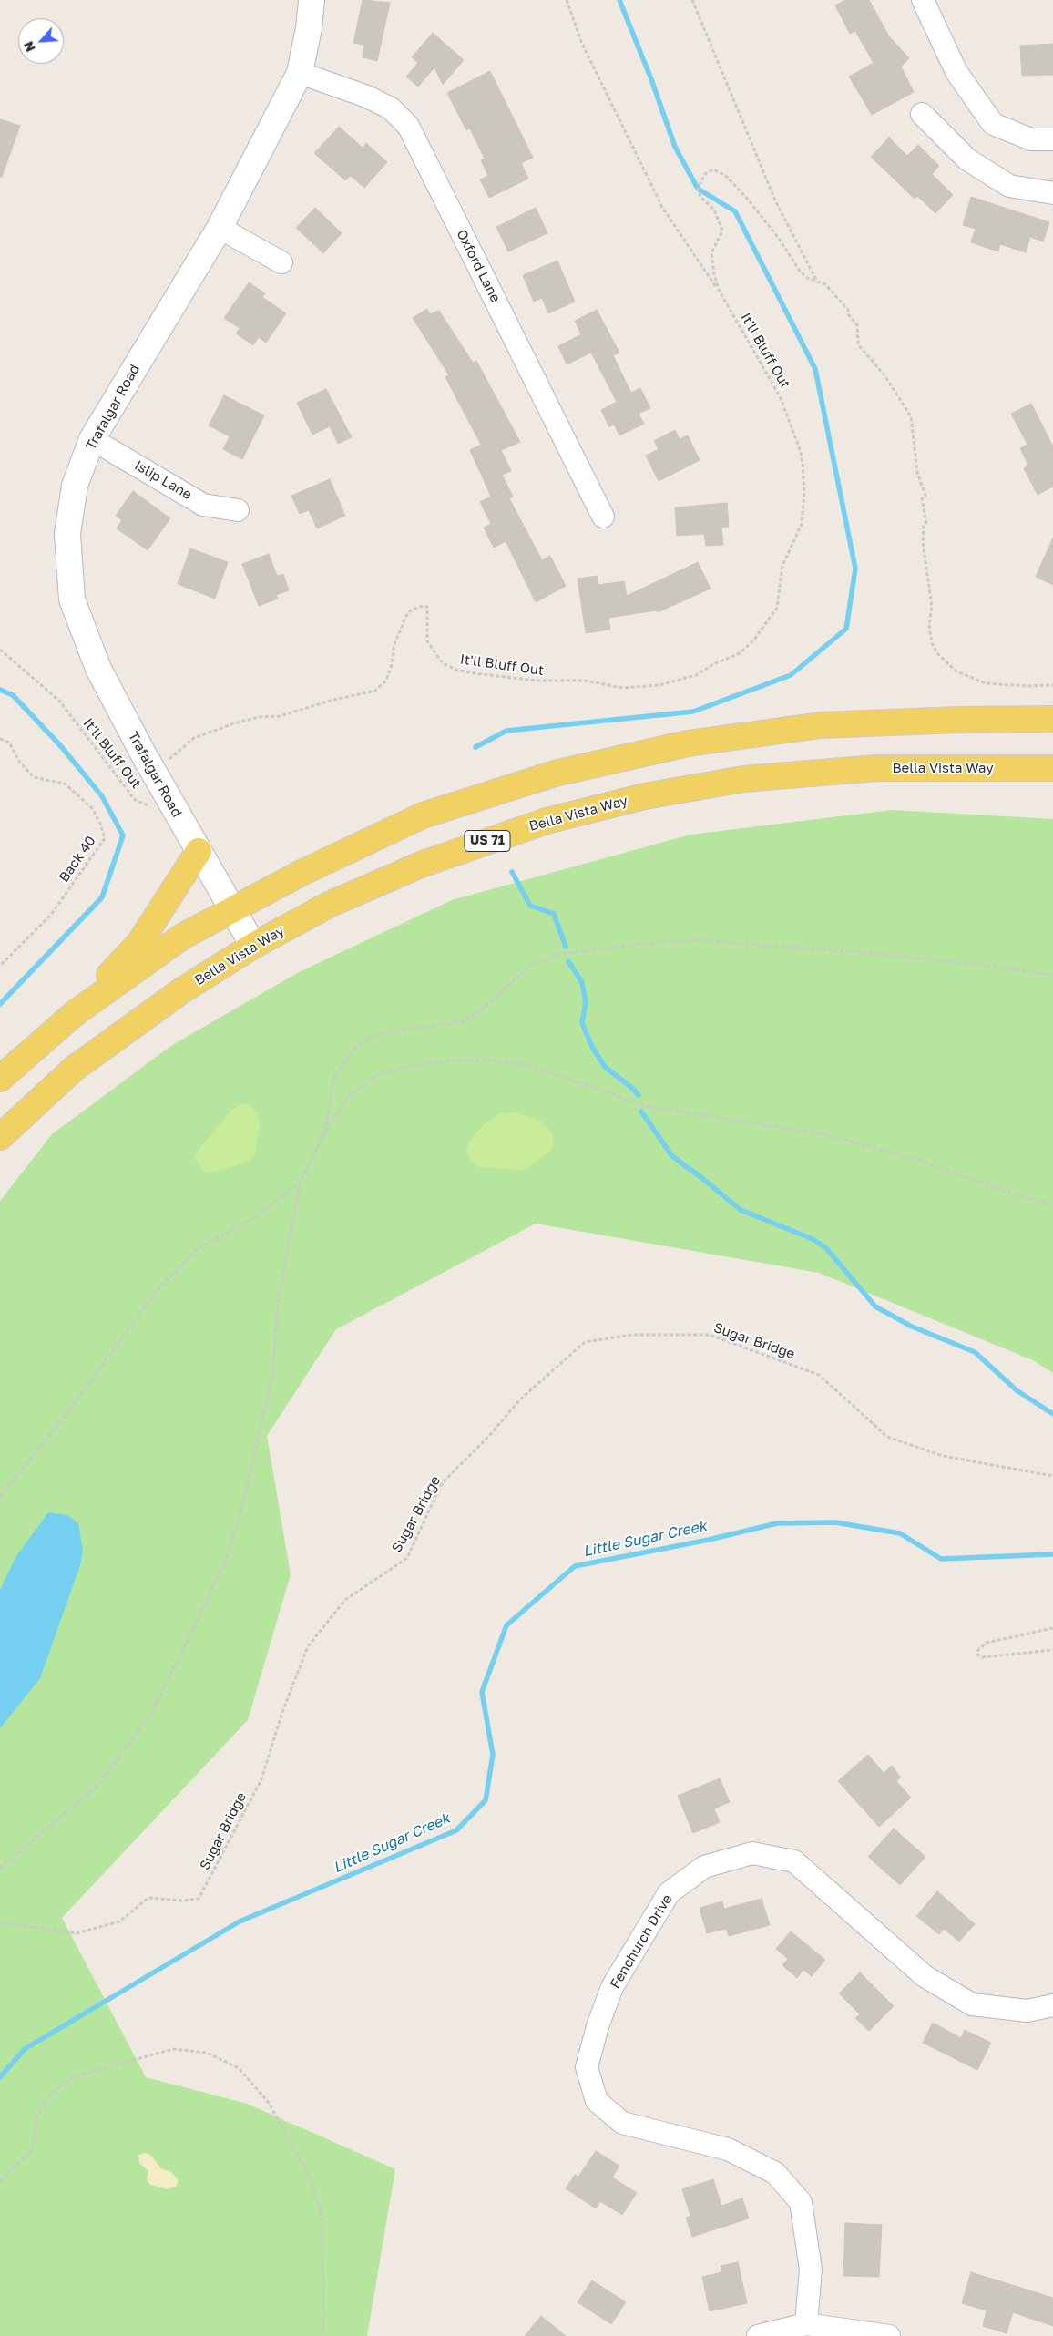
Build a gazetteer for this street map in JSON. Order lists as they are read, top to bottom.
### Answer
{
  "streets": {
    "main road": ["Bella Vista Way", "US 71"],
    "street": [
      "Oxford Lane",
      "Trafalgar Road",
      "Islip Lane",
      "Fenchurch Drive"
    ],
    "path": ["It'll Bluff Out", "Back 40", "Sugar Bridge"]
  },
  "crossings": [
    ["Oxford Lane", "Trafalgar Road"],
    ["It'll Bluff Out", "Trafalgar Road"],
    ["Trafalgar Road", "Islip Lane"],
    ["Trafalgar Road", "Bella Vista Way"]
  ],
  "water": ["Little Sugar Creek"],
  "north": "bottom left"
}
